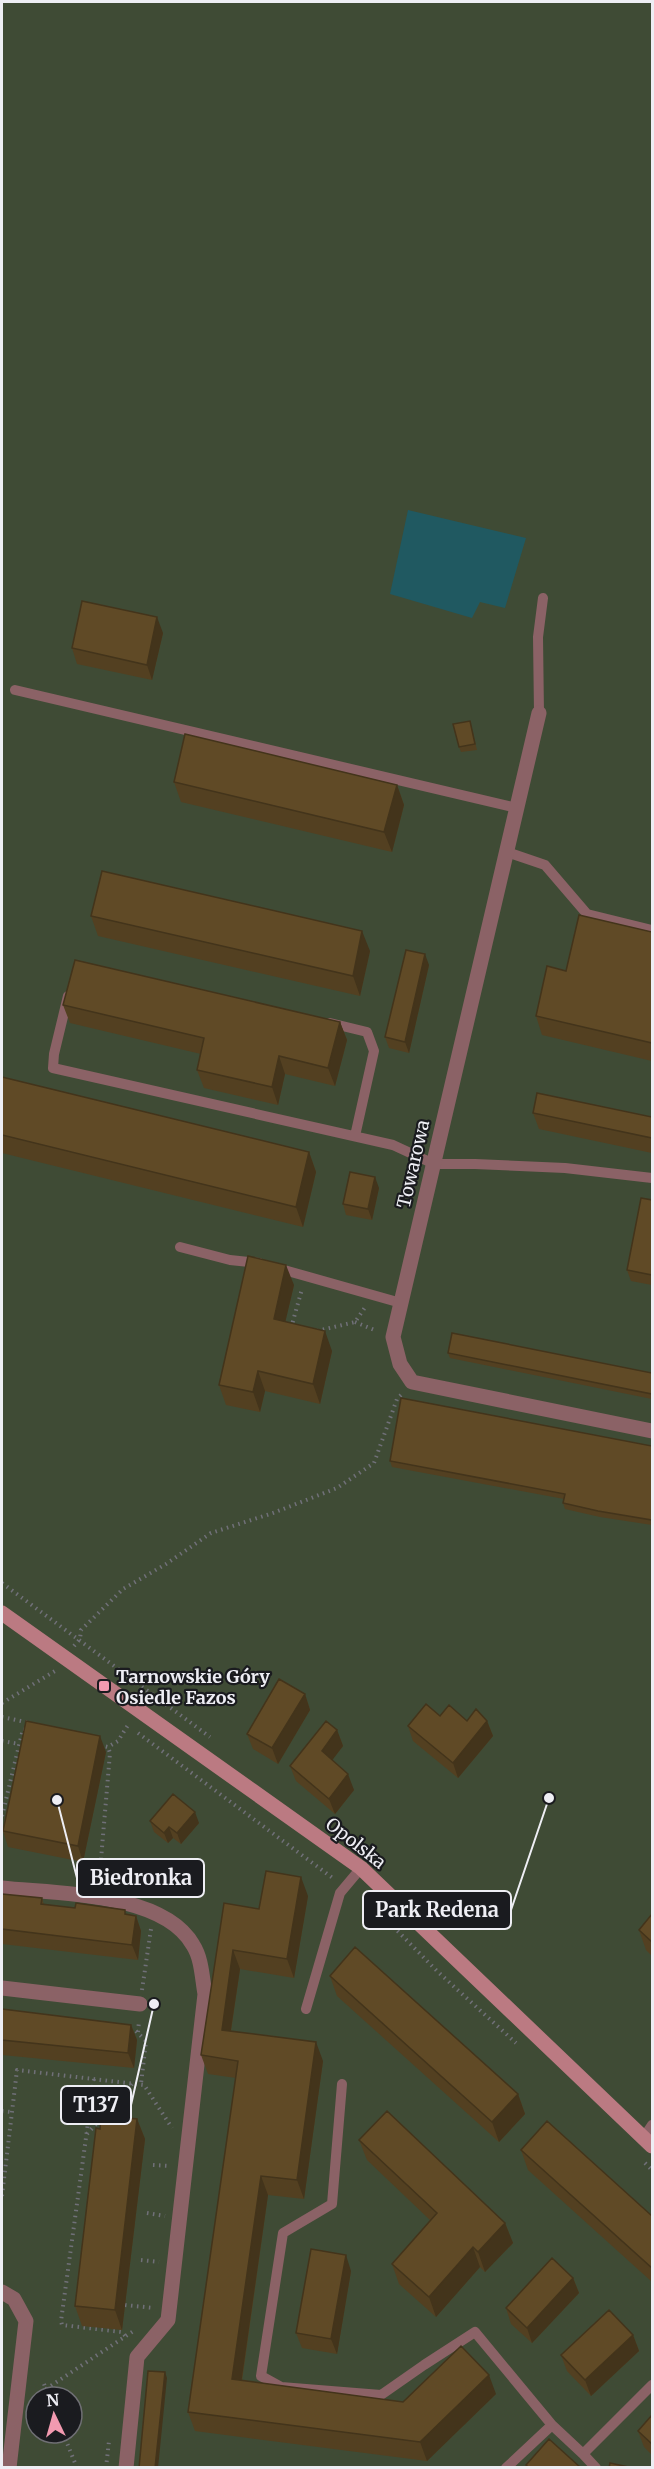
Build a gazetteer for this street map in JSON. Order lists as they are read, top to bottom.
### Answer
{
  "streets": {
    "street": ["Towarowa", "Opolska"]
  },
  "places": {
    "transit": ["Tarnowskie Góry Osiedle Fazos"],
    "other": ["Park Redena", "Biedronka", "T137"]
  },
  "north": "top"
}
